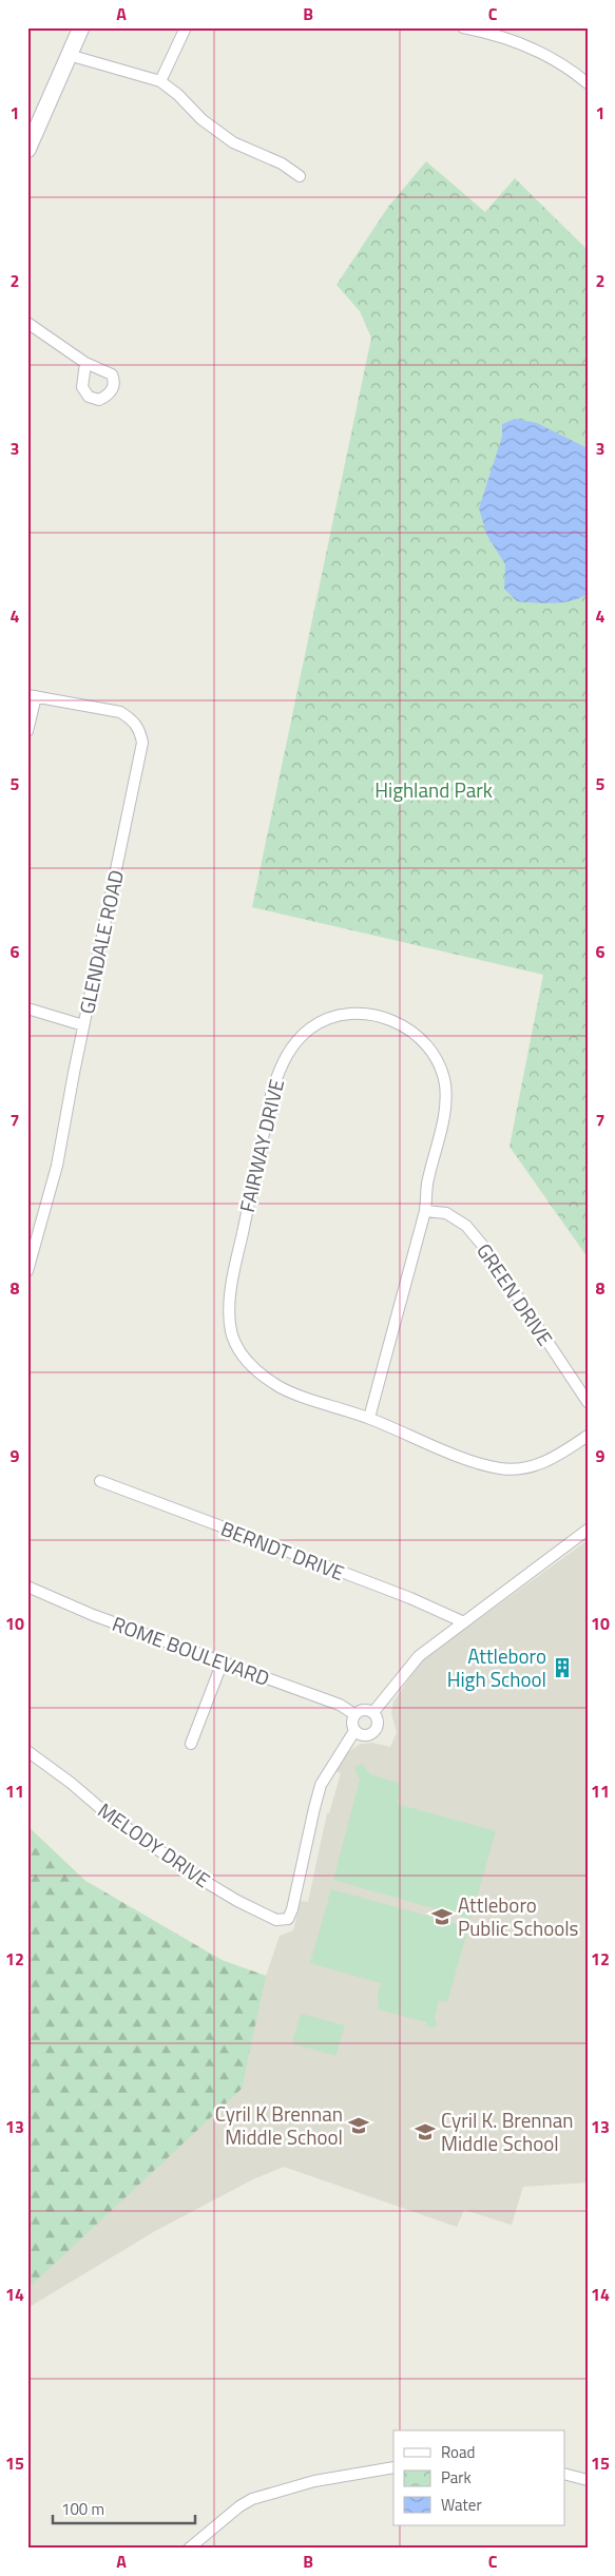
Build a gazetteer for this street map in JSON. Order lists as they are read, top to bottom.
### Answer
{
  "streets": {
    "street": [
      "GLENDALE ROAD",
      "FAIRWAY DRIVE",
      "GREEN DRIVE",
      "BERNDT DRIVE",
      "ROME BOULEVARD",
      "MELODY DRIVE"
    ]
  },
  "crossings": [
    ["FAIRWAY DRIVE", "GREEN DRIVE"],
    ["ROME BOULEVARD", "MELODY DRIVE"]
  ],
  "parks": ["Highland Park"],
  "places": {
    "building": ["Attleboro High School"],
    "school or university": ["Attleboro Public Schools", "Cyril K Brennan Middle School", "Cyril K. Brennan Middle School"]
  },
  "legend": ["Road", "Park", "Water"],
  "scale_bar": "100 m",
  "grid": {
    "columns": ["A", "B", "C"],
    "rows": [
      "1",
      "2",
      "3",
      "4",
      "5",
      "6",
      "7",
      "8",
      "9",
      "10",
      "11",
      "12",
      "13",
      "14",
      "15"
    ]
  }
}
